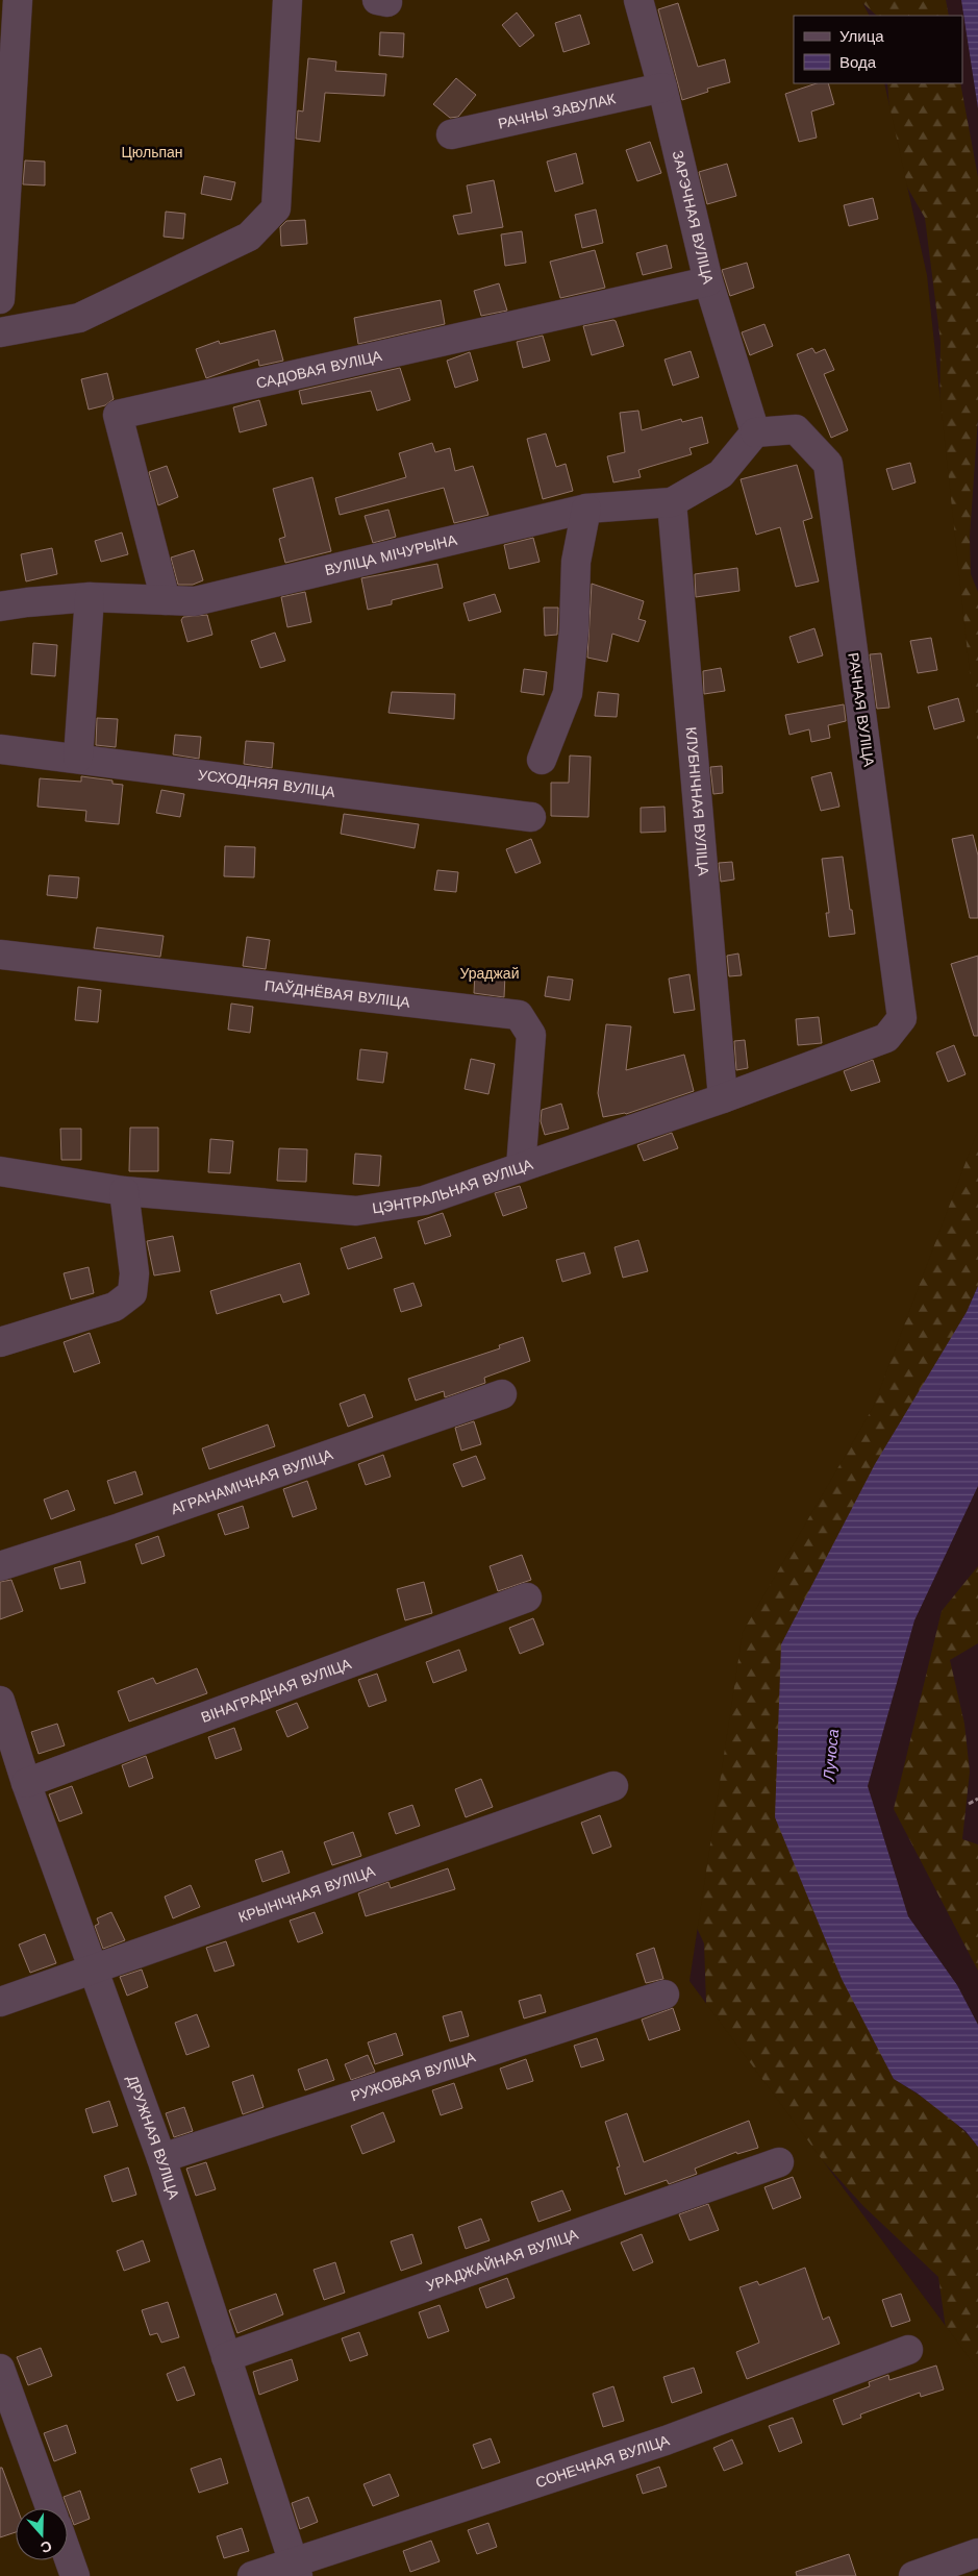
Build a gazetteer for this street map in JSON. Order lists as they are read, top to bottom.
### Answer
{
  "streets": {
    "street": [
      "РАЧНЫ ЗАВУЛАК",
      "ЗАРЭЧНАЯ ВУЛІЦА",
      "САДОВАЯ ВУЛІЦА",
      "ВУЛІЦА МІЧУРЫНА",
      "РАЧНАЯ ВУЛІЦА",
      "УСХОДНЯЯ ВУЛІЦА",
      "КЛУБНІЧНАЯ ВУЛІЦА",
      "ПАЎДНЁВАЯ ВУЛІЦА",
      "ЦЭНТРАЛЬНАЯ ВУЛІЦА",
      "АГРАНАМІЧНАЯ ВУЛІЦА",
      "ВІНАГРАДНАЯ ВУЛІЦА",
      "КРЫНІЧНАЯ ВУЛІЦА",
      "РУЖОВАЯ ВУЛІЦА",
      "ДРУЖНАЯ ВУЛІЦА",
      "УРАДЖАЙНАЯ ВУЛІЦА",
      "СОНЕЧНАЯ ВУЛІЦА"
    ]
  },
  "crossings": [
    ["РАЧНЫ ЗАВУЛАК", "ЗАРЭЧНАЯ ВУЛІЦА"],
    ["ЗАРЭЧНАЯ ВУЛІЦА", "САДОВАЯ ВУЛІЦА"],
    ["ЗАРЭЧНАЯ ВУЛІЦА", "ВУЛІЦА МІЧУРЫНА"],
    ["ЗАРЭЧНАЯ ВУЛІЦА", "РАЧНАЯ ВУЛІЦА"],
    ["САДОВАЯ ВУЛІЦА", "ВУЛІЦА МІЧУРЫНА"],
    ["ВУЛІЦА МІЧУРЫНА", "РАЧНАЯ ВУЛІЦА"],
    ["ВУЛІЦА МІЧУРЫНА", "КЛУБНІЧНАЯ ВУЛІЦА"],
    ["РАЧНАЯ ВУЛІЦА", "ЦЭНТРАЛЬНАЯ ВУЛІЦА"],
    ["КЛУБНІЧНАЯ ВУЛІЦА", "ЦЭНТРАЛЬНАЯ ВУЛІЦА"],
    ["ПАЎДНЁВАЯ ВУЛІЦА", "ЦЭНТРАЛЬНАЯ ВУЛІЦА"],
    ["ВІНАГРАДНАЯ ВУЛІЦА", "ДРУЖНАЯ ВУЛІЦА"],
    ["КРЫНІЧНАЯ ВУЛІЦА", "ДРУЖНАЯ ВУЛІЦА"],
    ["РУЖОВАЯ ВУЛІЦА", "ДРУЖНАЯ ВУЛІЦА"],
    ["ДРУЖНАЯ ВУЛІЦА", "УРАДЖАЙНАЯ ВУЛІЦА"],
    ["ДРУЖНАЯ ВУЛІЦА", "СОНЕЧНАЯ ВУЛІЦА"]
  ],
  "water": ["Лучоса"],
  "parks": ["Цюльпан", "Ураджай"],
  "legend": ["Улица", "Вода"],
  "north": "bottom"
}
